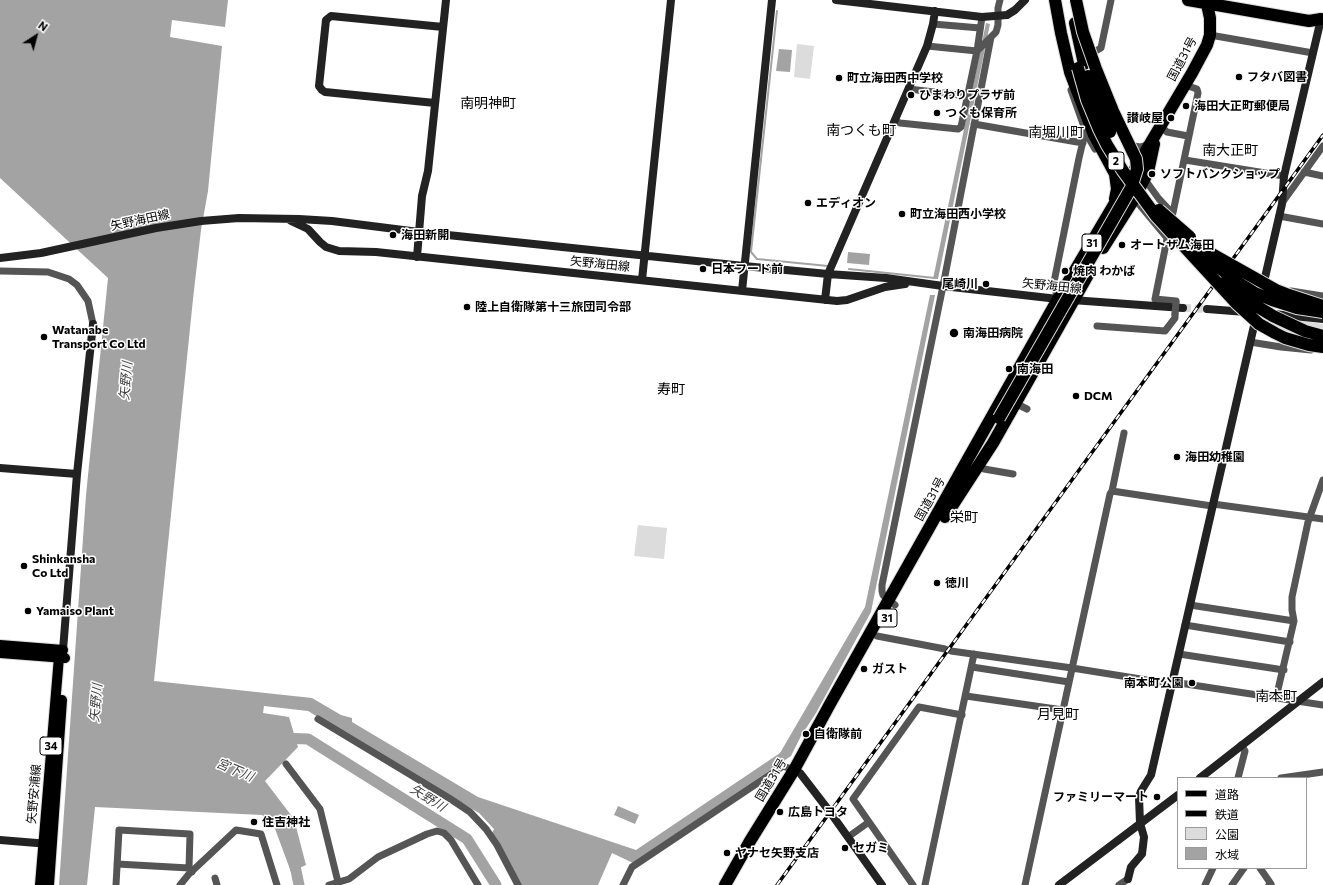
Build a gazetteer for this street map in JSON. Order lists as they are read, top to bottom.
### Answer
{
  "streets": {
    "highway": ["国道31号", "2", "31"],
    "main road": ["34", "矢野安浦線"],
    "street": ["矢野海田線"]
  },
  "crossings": [
    ["国道31号", "矢野海田線"]
  ],
  "districts": [
    "南明神町",
    "南つくも町",
    "南堀川町",
    "南大正町",
    "寿町",
    "栄町",
    "南本町",
    "月見町"
  ],
  "water": ["矢野川", "宮下川"],
  "places": [
    "フタバ図書",
    "町立海田西中学校",
    "ひまわりプラザ前",
    "海田大正町郵便局",
    "つくも保育所",
    "讃岐屋",
    "ソフトバンクショップ",
    "エディオン",
    "町立海田西小学校",
    "海田新開",
    "オートザム海田",
    "日本フード前",
    "焼肉 わかば",
    "尾崎川",
    "陸上自衛隊第十三旅団司令部",
    "南海田病院",
    "Watanabe Transport Co Ltd",
    "南海田",
    "DCM",
    "海田幼稚園",
    "Shinkansha Co Ltd",
    "徳川",
    "Yamaiso Plant",
    "ガスト",
    "南本町公園",
    "自衛隊前",
    "ファミリーマート",
    "広島トヨタ",
    "住吉神社",
    "セガミ",
    "ヤナセ矢野支店"
  ],
  "legend": [
    "道路",
    "鉄道",
    "公園",
    "水域"
  ],
  "north": "top right"
}
